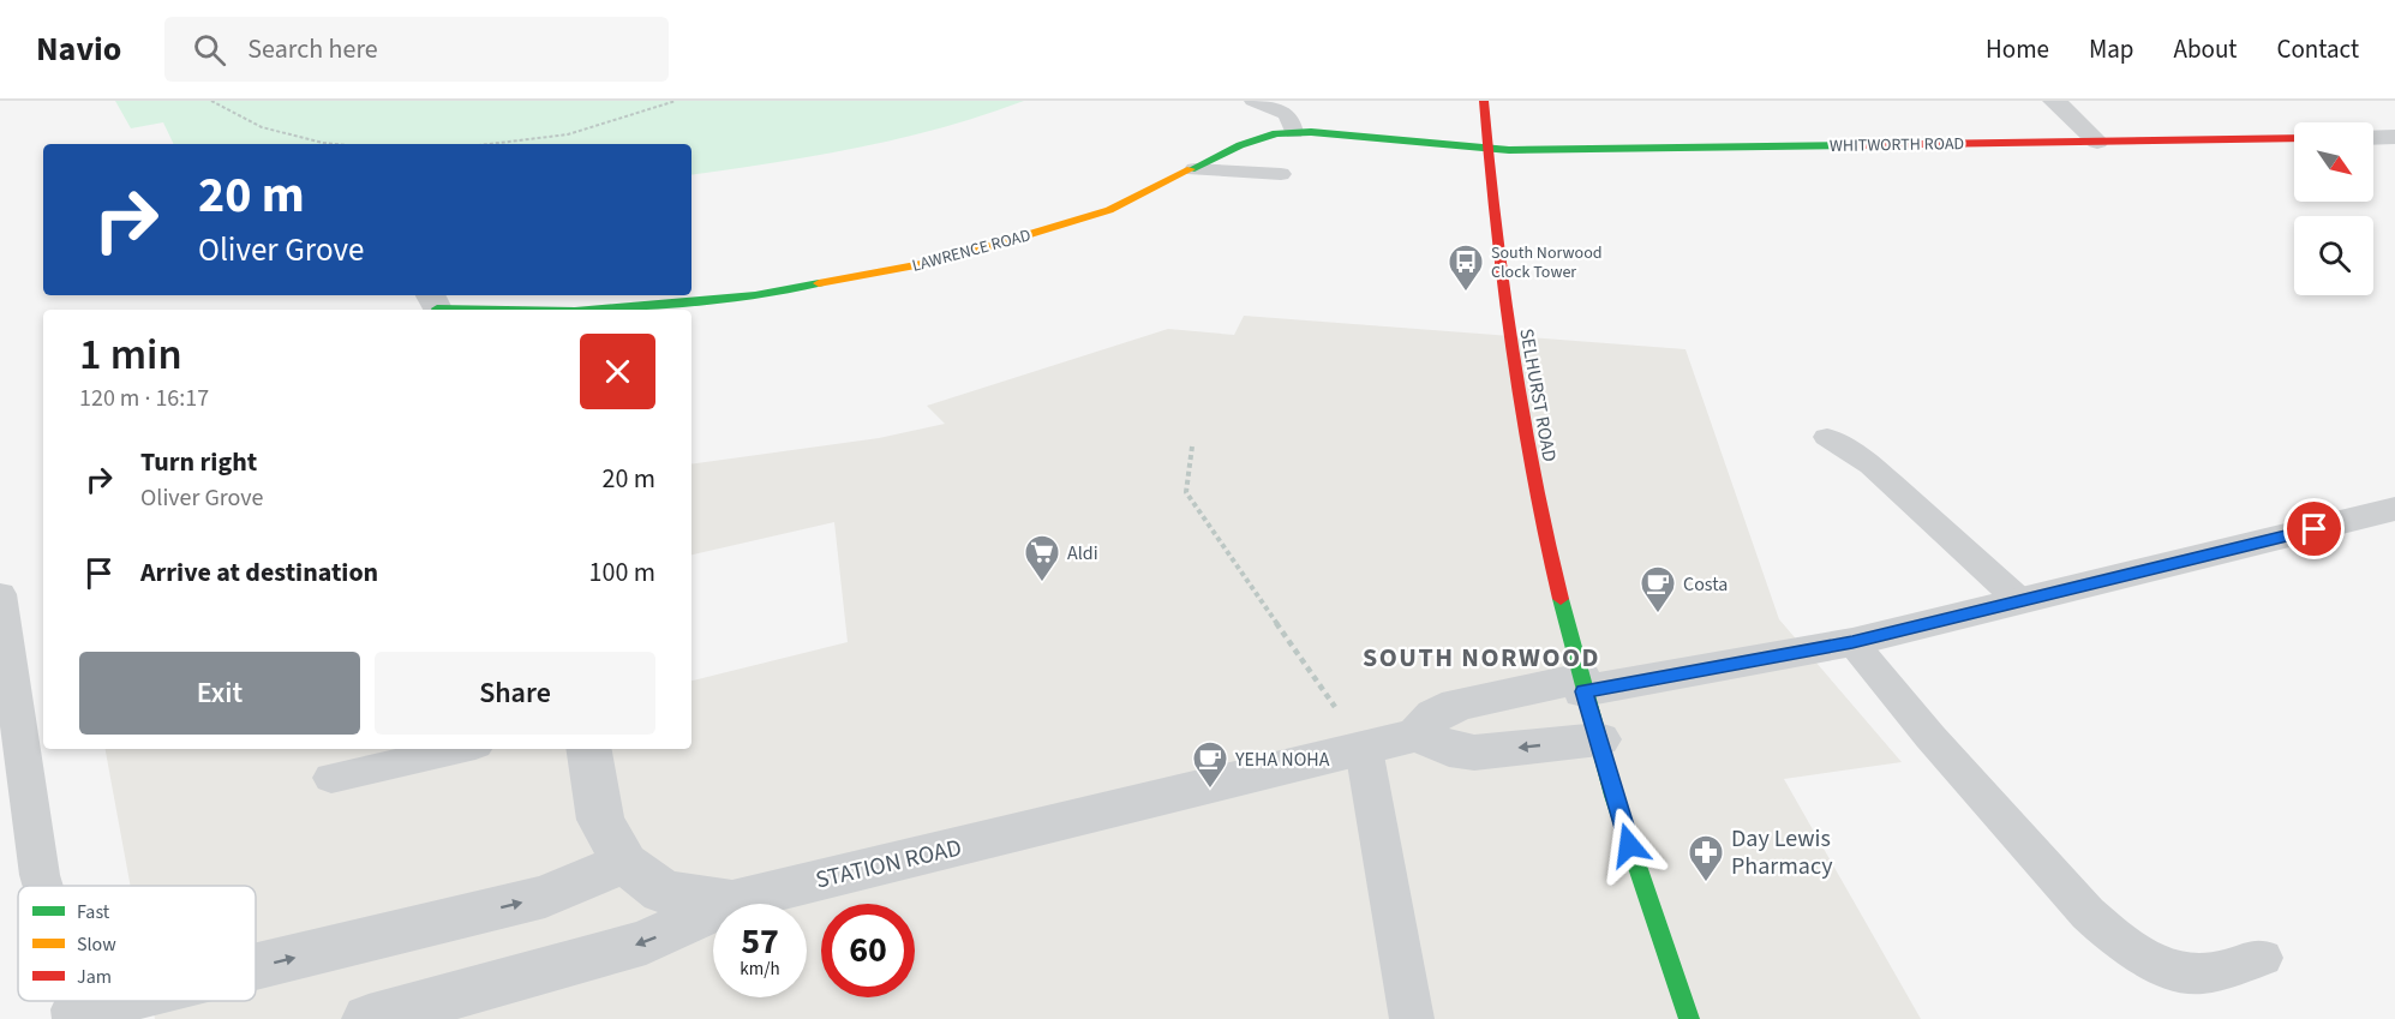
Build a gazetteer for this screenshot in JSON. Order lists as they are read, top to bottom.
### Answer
{
  "streets": {
    "street": [
      "WHITWORTH ROAD",
      "LAWRENCE ROAD",
      "SELHURST ROAD",
      "STATION ROAD"
    ]
  },
  "crossings": [
    ["WHITWORTH ROAD", "LAWRENCE ROAD"],
    ["WHITWORTH ROAD", "SELHURST ROAD"],
    ["LAWRENCE ROAD", "SELHURST ROAD"],
    ["SELHURST ROAD", "STATION ROAD"]
  ],
  "districts": ["SOUTH NORWOOD"],
  "places": {
    "bus stop": ["South Norwood Clock Tower"],
    "supermarket": ["Aldi"],
    "cafe": ["Costa", "YEHA NOHA"],
    "pharmacy": ["Day Lewis Pharmacy"]
  },
  "legend": ["Fast", "Slow", "Jam"],
  "north": "bottom right",
  "page": {
    "header": "Navio",
    "search": "Search here",
    "nav": [
      "Home",
      "Map",
      "About",
      "Contact"
    ],
    "turn": ["20 m", "Oliver Grove"],
    "heading": ["1 min", "120 m · 16:17"],
    "list": [
      {
        "name": "Turn right",
        "note": "Oliver Grove",
        "value": "20 m"
      },
      {
        "name": "Arrive at destination",
        "value": "100 m"
      }
    ],
    "buttons": ["Exit", "Share"],
    "speed": "57 km/h",
    "limit": "60"
  }
}
